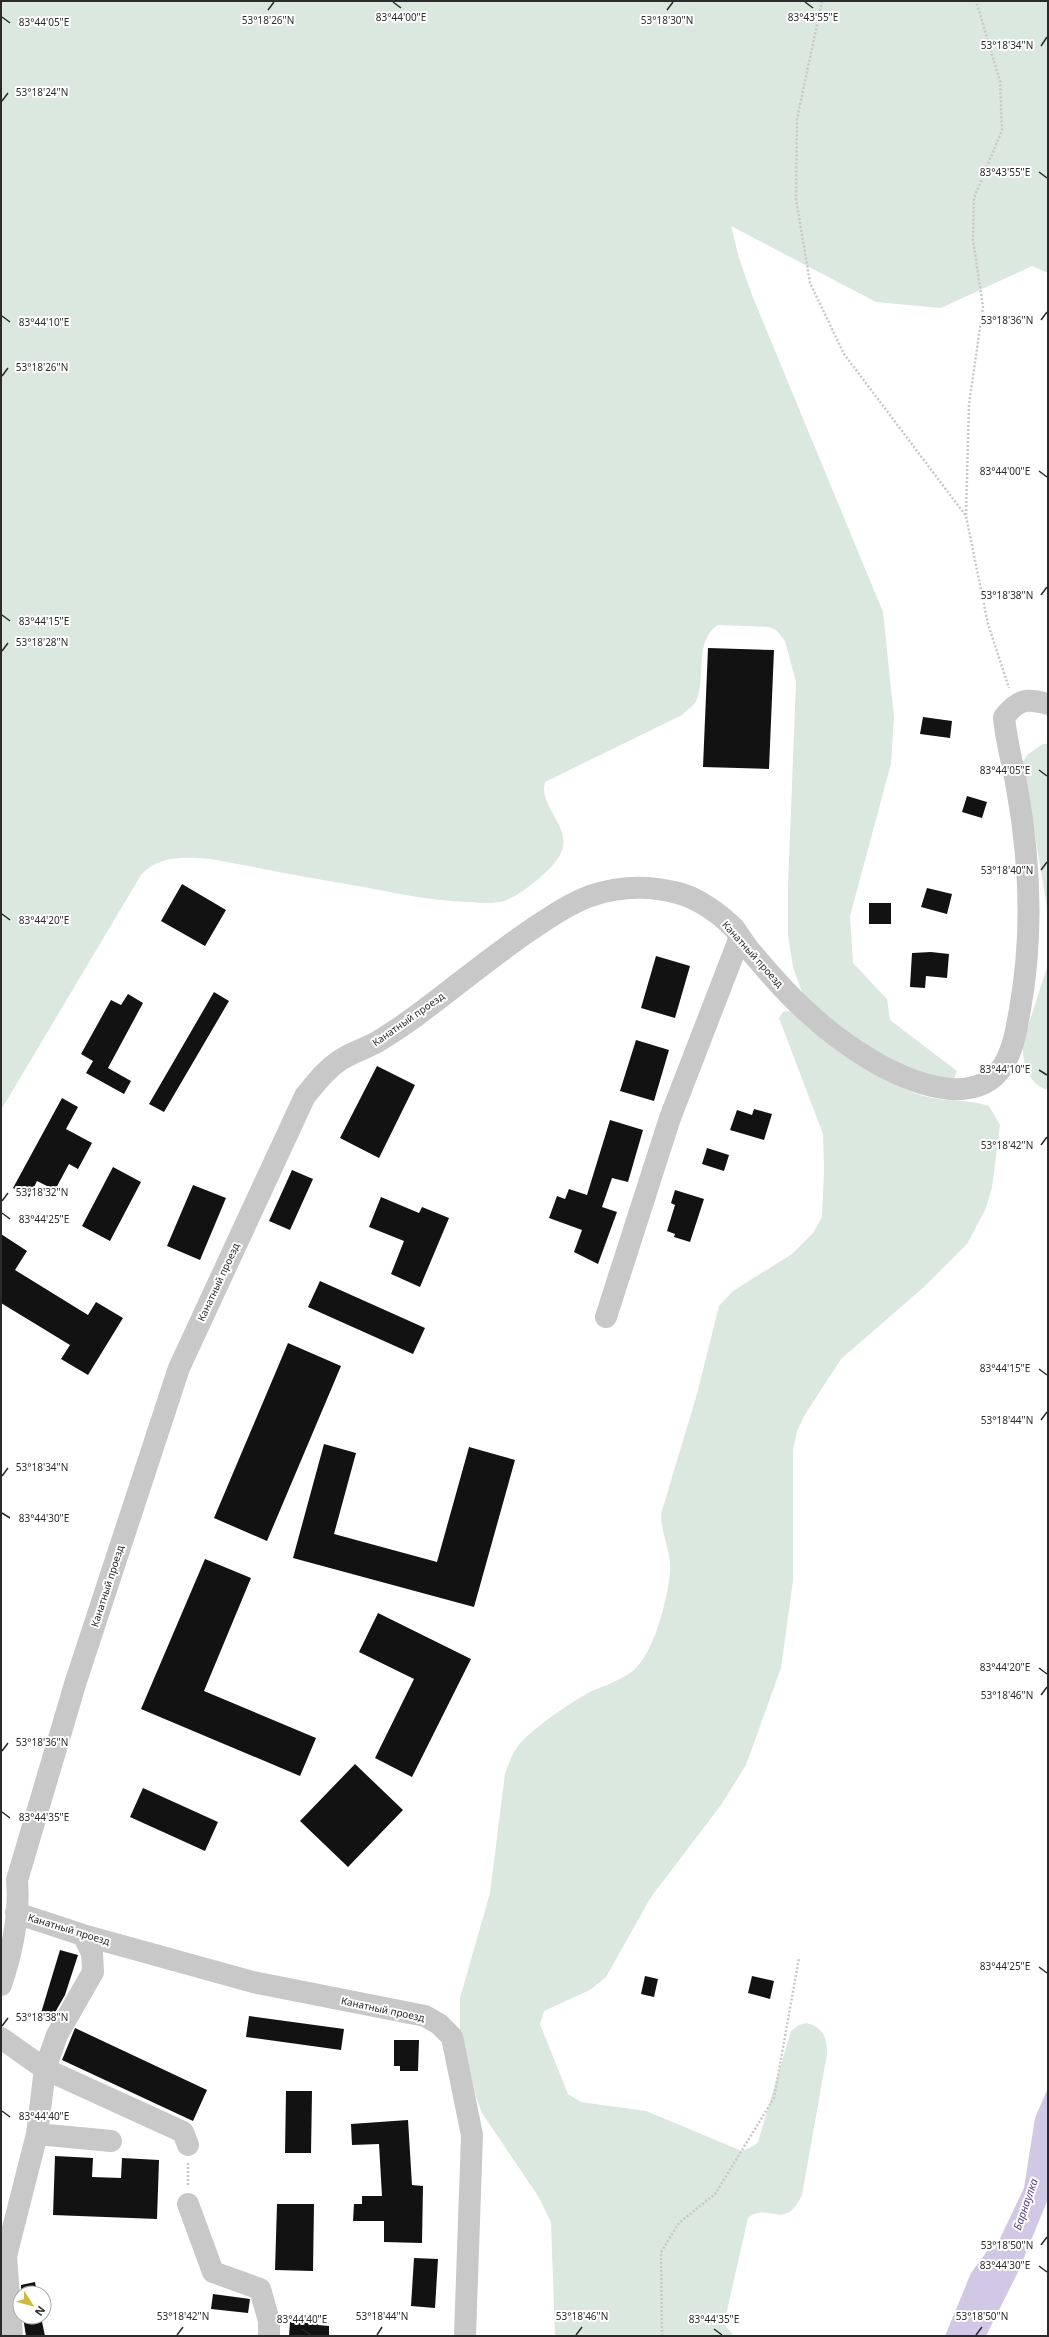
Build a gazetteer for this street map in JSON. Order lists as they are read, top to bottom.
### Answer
{
  "streets": {
    "street": ["Канатный проезд"]
  },
  "water": ["Барнаулка"],
  "north": "bottom right",
  "coordinates": [
    "83°44'00\"E",
    "83°43'55\"E",
    "53°18'26\"N",
    "53°18'30\"N",
    "83°44'05\"E",
    "53°18'34\"N",
    "53°18'24\"N",
    "53°18'36\"N",
    "83°44'10\"E",
    "53°18'38\"N",
    "83°44'15\"E",
    "53°18'28\"N",
    "53°18'40\"N",
    "83°44'20\"E",
    "53°18'42\"N",
    "53°18'32\"N",
    "83°44'25\"E",
    "53°18'44\"N",
    "83°44'30\"E",
    "53°18'46\"N",
    "83°44'35\"E",
    "83°44'40\"E",
    "53°18'50\"N"
  ]
}
